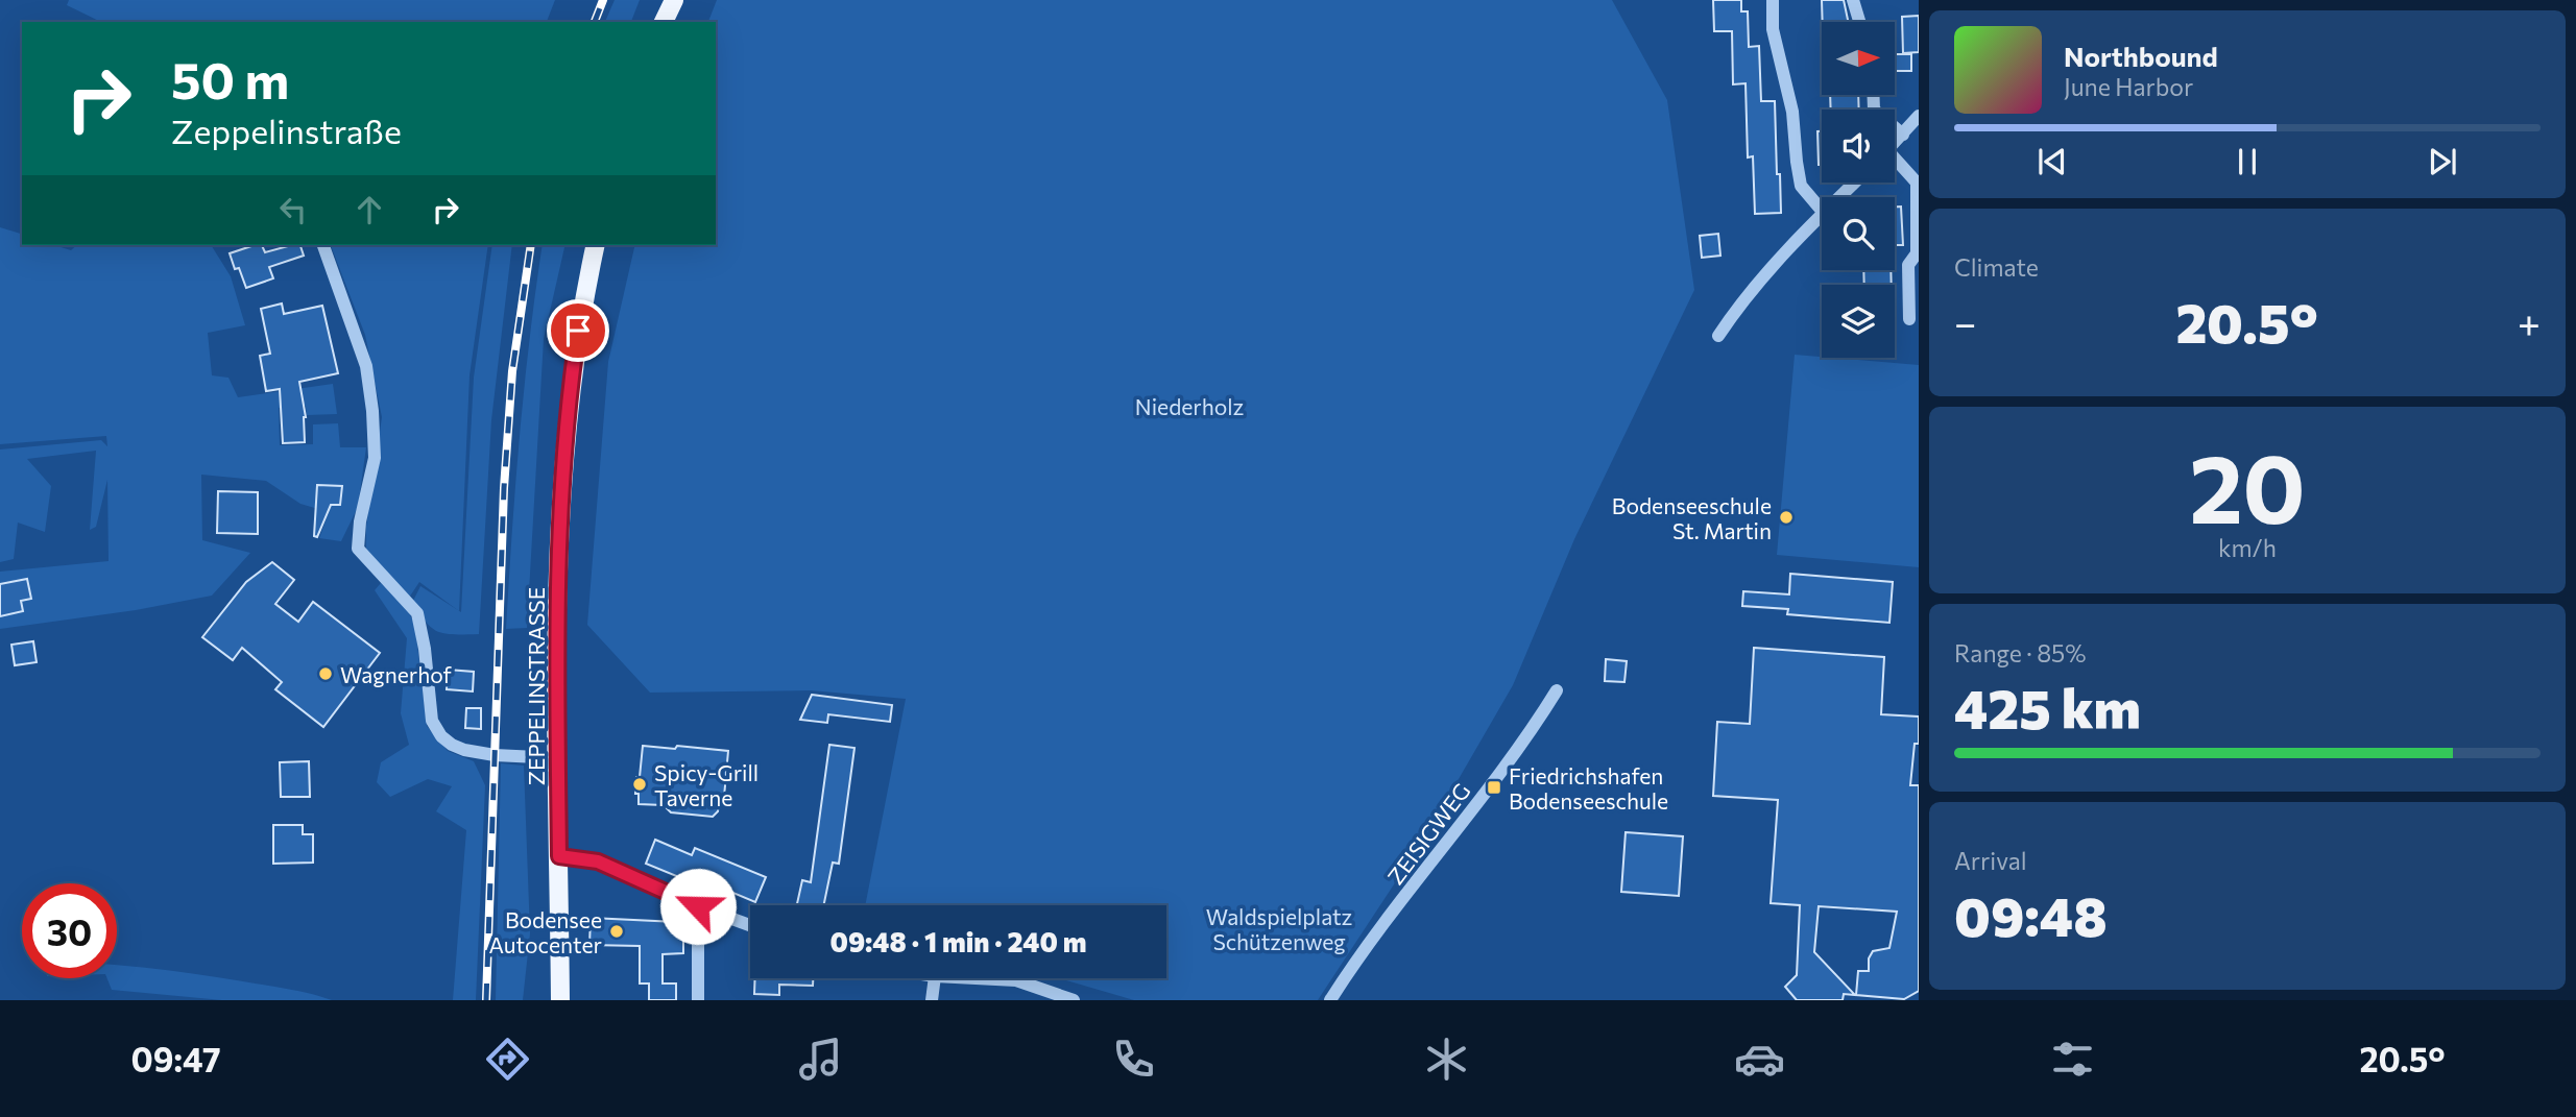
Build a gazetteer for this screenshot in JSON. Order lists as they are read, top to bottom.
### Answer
{
  "streets": {
    "main road": ["ZEPPELINSTRASSE"],
    "street": ["ZEISIGWEG"]
  },
  "parks": ["Niederholz", "Waldspielplatz Schützenweg"],
  "places": {
    "other": [
      "Bodenseeschule St. Martin",
      "Wagnerhof",
      "Spicy-Grill Taverne",
      "Bodensee Autocenter"
    ],
    "transit": ["Friedrichshafen Bodenseeschule"]
  },
  "north": "right",
  "page": {
    "turn": ["50 m", "Zeppelinstraße"],
    "song": ["Northbound", "June Harbor"],
    "tile": [
      "Climate",
      ["20", "km/h"],
      ["Range · 85%", "425 km"],
      ["Arrival", "09:48"]
    ],
    "heat": ["−", "20.5°", "+"],
    "limit": "30",
    "trip": "09:48 · 1 min · 240 m",
    "tabs": ["09:47", "20.5°"]
  }
}
